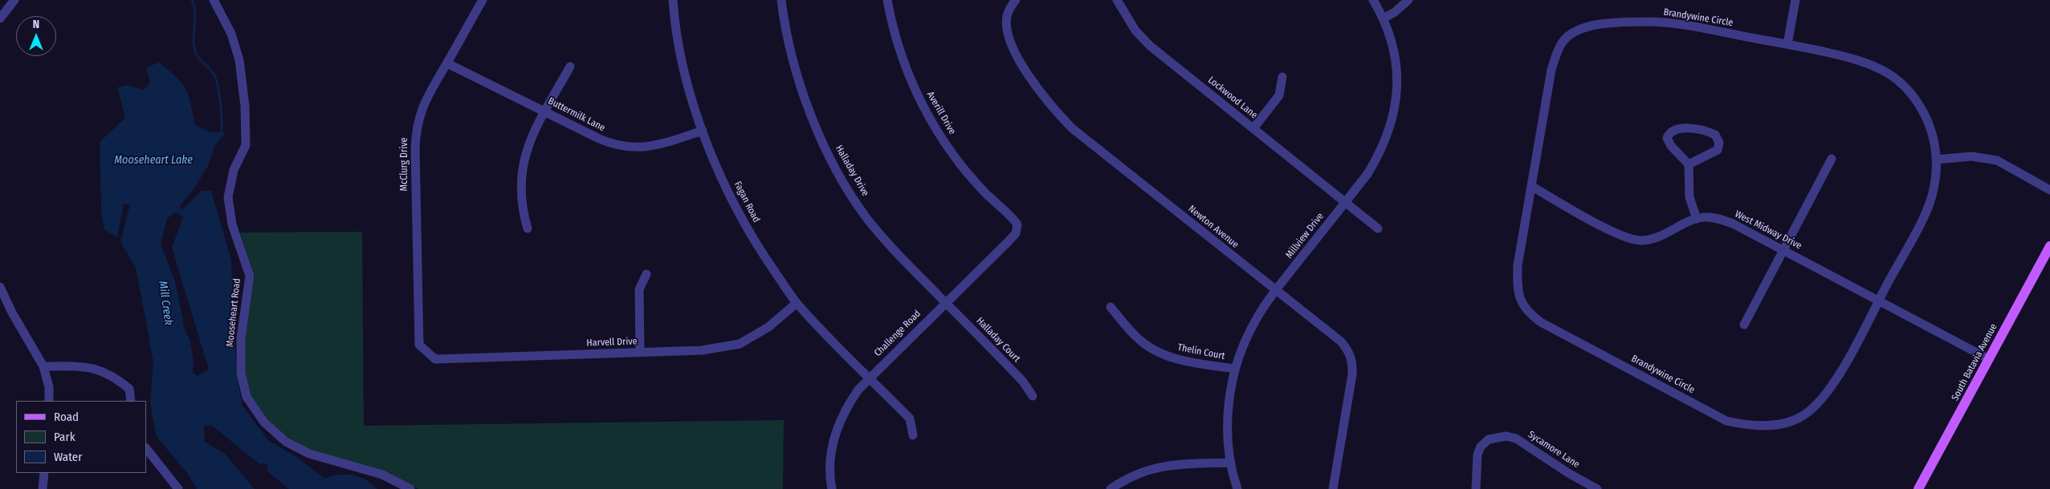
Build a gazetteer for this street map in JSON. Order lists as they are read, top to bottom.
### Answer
{
  "streets": {
    "main road": ["South Batavia Avenue"],
    "street": [
      "Brandywine Circle",
      "Lockwood Lane",
      "Averill Drive",
      "Buttermilk Lane",
      "McClurg Drive",
      "Halladay Drive",
      "Fagan Road",
      "Newton Avenue",
      "West Midway Drive",
      "Millview Drive",
      "Mooseheart Road",
      "Challenge Road",
      "Halladay Court",
      "Harvell Drive",
      "Thelin Court",
      "Sycamore Lane"
    ]
  },
  "crossings": [
    ["Brandywine Circle", "West Midway Drive"],
    ["Lockwood Lane", "Millview Drive"],
    ["Averill Drive", "Challenge Road"],
    ["Buttermilk Lane", "McClurg Drive"],
    ["Buttermilk Lane", "Fagan Road"],
    ["McClurg Drive", "Harvell Drive"],
    ["Halladay Drive", "Challenge Road"],
    ["Halladay Drive", "Halladay Court"],
    ["Fagan Road", "Challenge Road"],
    ["Fagan Road", "Harvell Drive"],
    ["Newton Avenue", "Millview Drive"],
    ["West Midway Drive", "South Batavia Avenue"],
    ["Millview Drive", "Thelin Court"],
    ["Challenge Road", "Halladay Court"]
  ],
  "water": ["Mooseheart Lake", "Mill Creek"],
  "legend": ["Road", "Park", "Water"],
  "north": "top"
}
